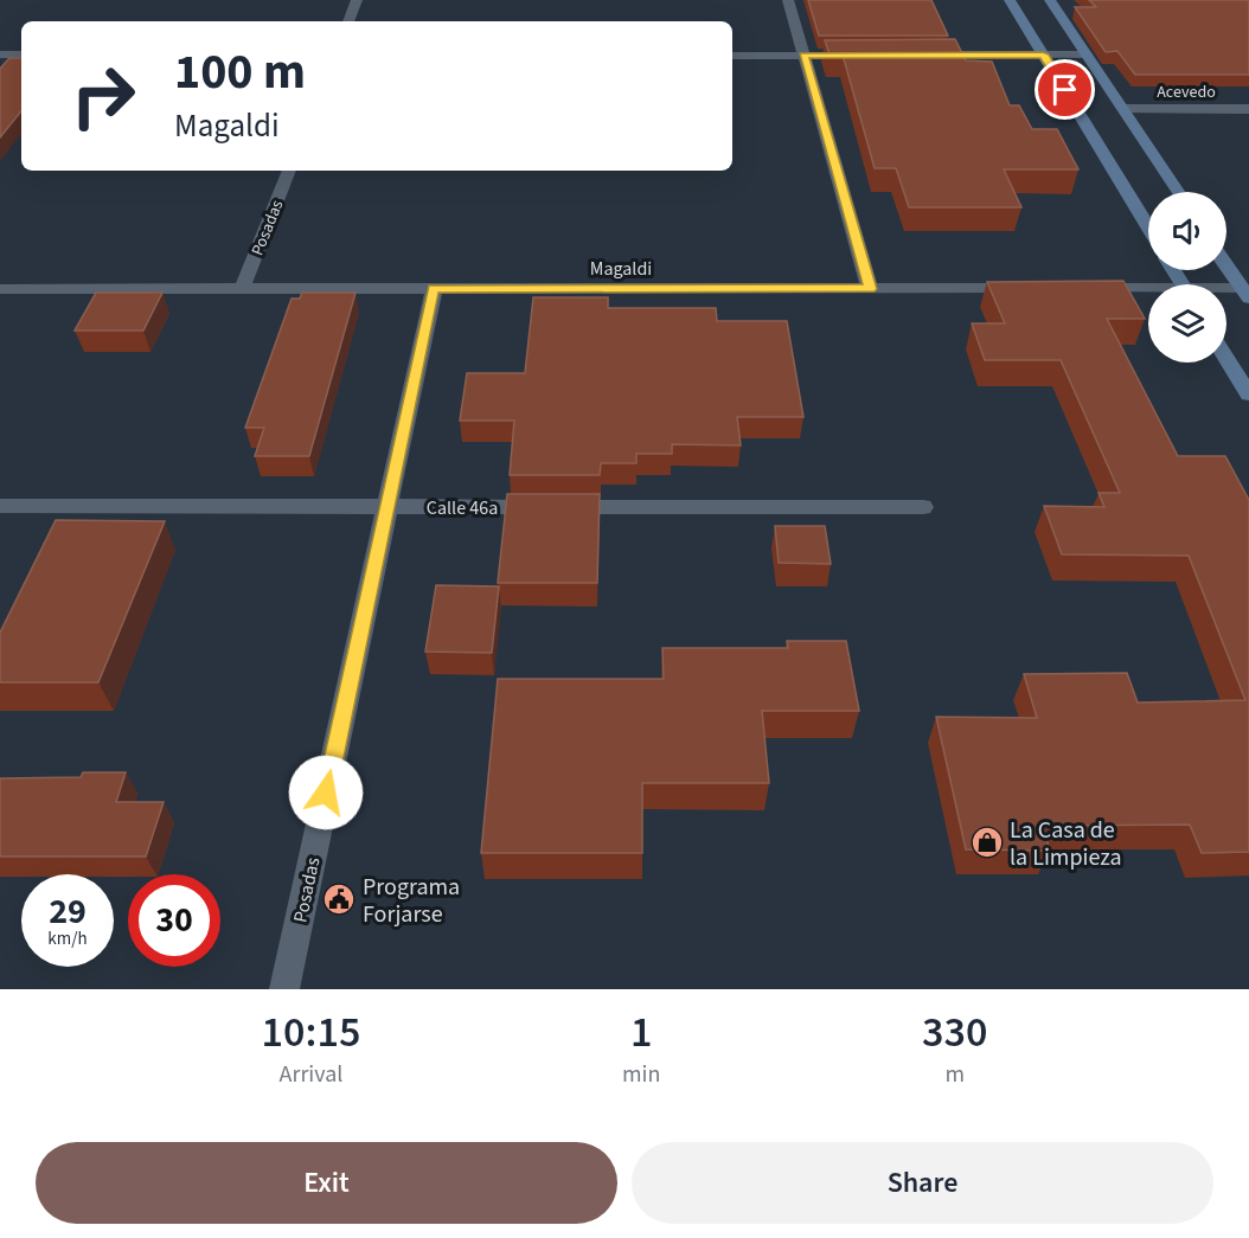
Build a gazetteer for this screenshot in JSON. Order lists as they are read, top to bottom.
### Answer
{
  "streets": {
    "street": [
      "Acevedo",
      "Posadas",
      "Magaldi",
      "Calle 46a"
    ]
  },
  "crossings": [
    ["Posadas", "Magaldi"],
    ["Posadas", "Calle 46a"]
  ],
  "places": {
    "shop": ["La Casa de la Limpieza"],
    "public building": ["Programa Forjarse"]
  },
  "page": {
    "turn": ["100 m", "Magaldi"],
    "speed": "29 km/h",
    "limit": "30",
    "eta": [
      "10:15",
      "Arrival",
      "1",
      "min",
      "330",
      "m"
    ],
    "buttons": ["Exit", "Share"]
  }
}
